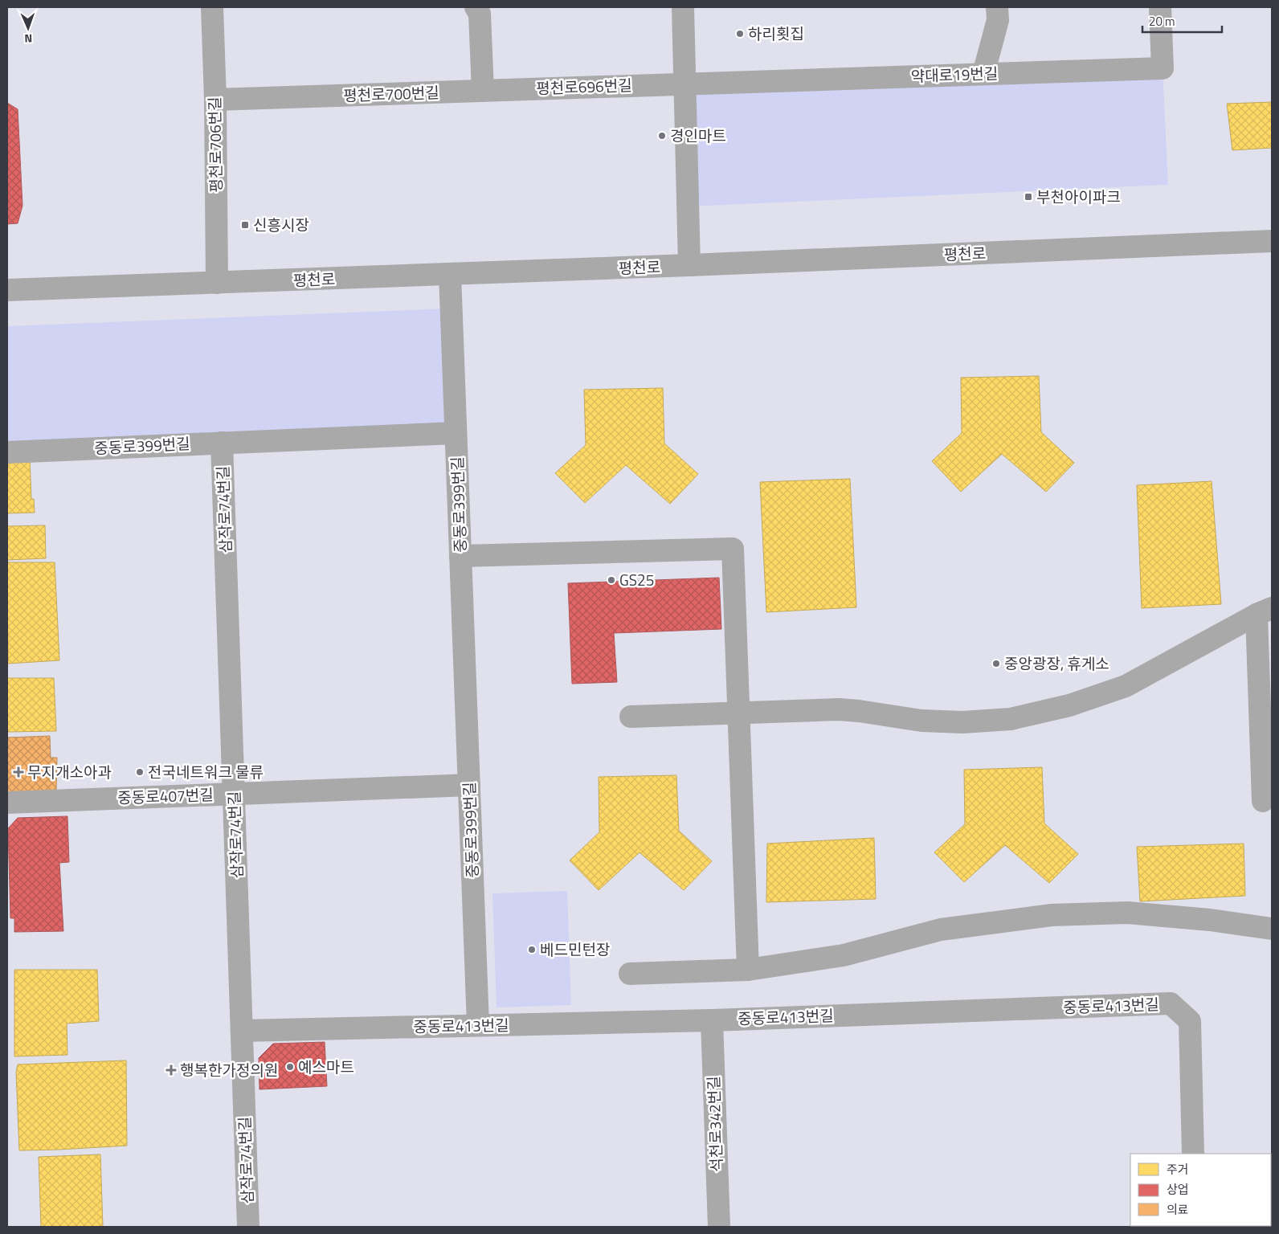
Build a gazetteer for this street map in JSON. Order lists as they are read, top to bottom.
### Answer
{
  "streets": {
    "street": [
      "약대로19번길",
      "평천로696번길",
      "평천로700번길",
      "평천로706번길",
      "평천로",
      "중동로399번길",
      "삼작로74번길",
      "중동로407번길",
      "중동로413번길",
      "석천로342번길"
    ]
  },
  "crossings": [
    ["약대로19번길", "평천로696번길"],
    ["평천로696번길", "평천로700번길"],
    ["평천로700번길", "평천로706번길"],
    ["평천로706번길", "평천로"],
    ["중동로399번길", "삼작로74번길"],
    ["중동로399번길", "중동로407번길"],
    ["중동로399번길", "중동로413번길"],
    ["삼작로74번길", "중동로407번길"],
    ["삼작로74번길", "중동로413번길"],
    ["중동로413번길", "석천로342번길"]
  ],
  "places": {
    "other": [
      "하리횟집",
      "경인마트",
      "GS25",
      "중앙광장, 휴게소",
      "전국네트워크 물류",
      "베드민턴장",
      "예스마트"
    ],
    "transit": ["부천아이파크", "신흥시장"],
    "health": ["무지개소아과", "행복한가정의원"]
  },
  "legend": ["주거", "상업", "의료"],
  "scale_bar": "20 m",
  "north": "bottom"
}
